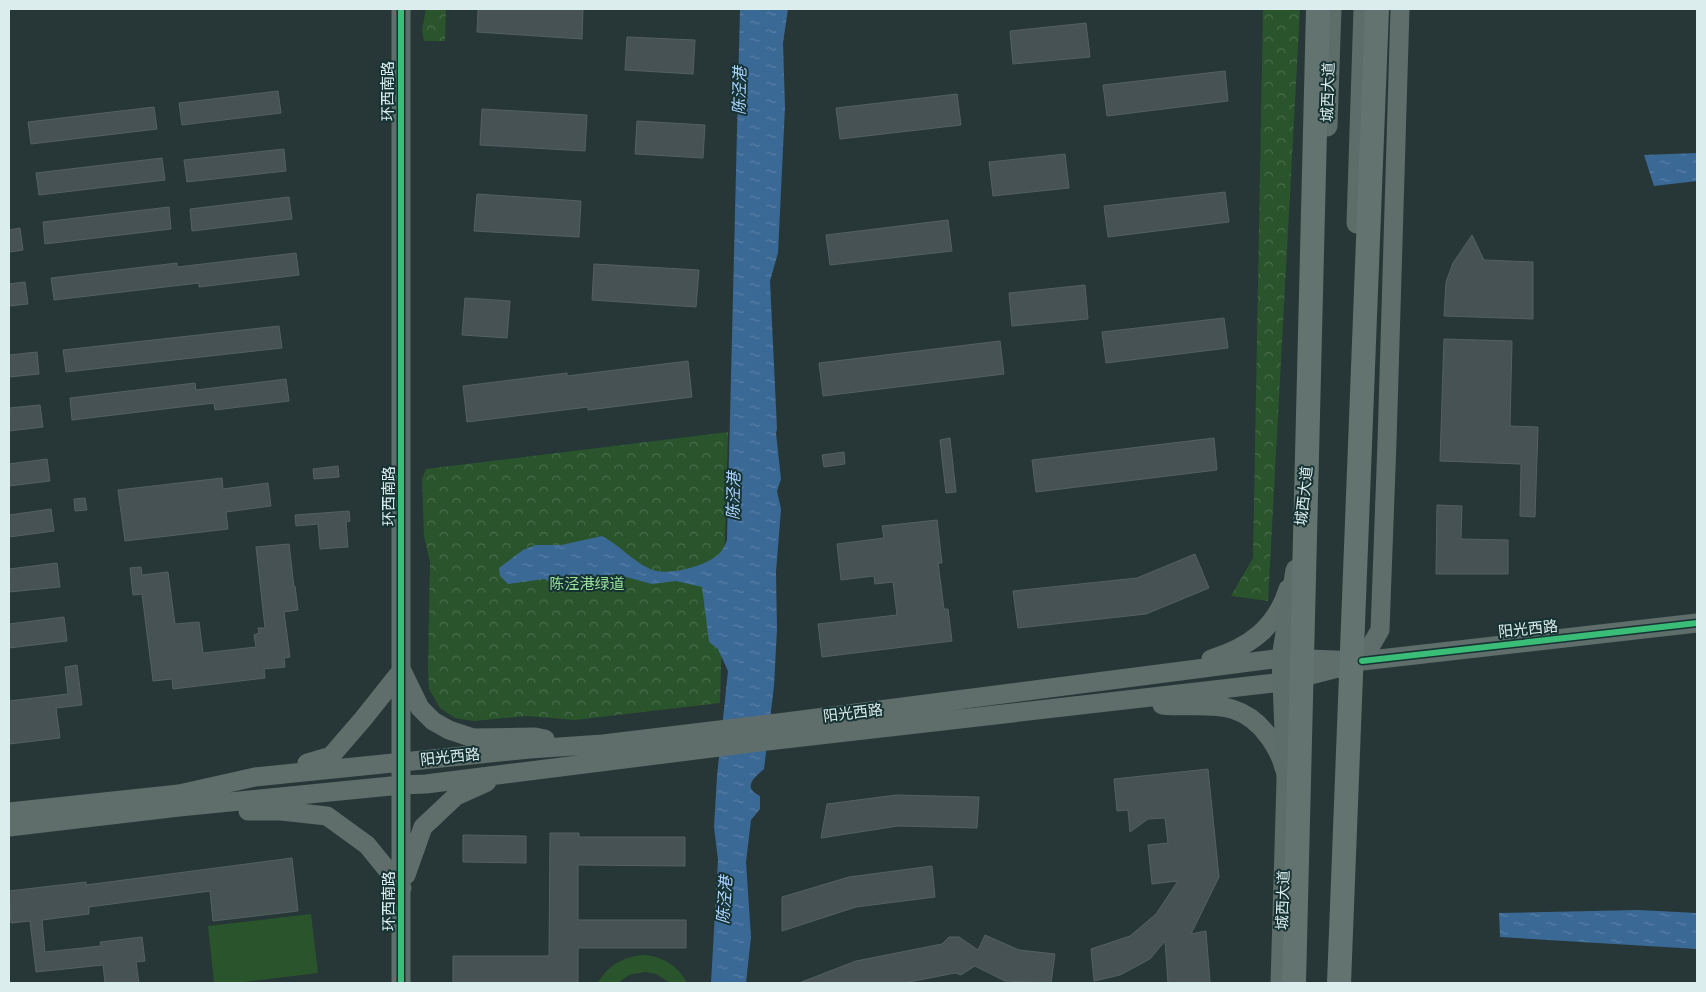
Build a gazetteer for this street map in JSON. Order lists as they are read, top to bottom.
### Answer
{
  "streets": {
    "main road": ["环西南路", "城西大道", "阳光西路"]
  },
  "crossings": [
    ["环西南路", "阳光西路"],
    ["城西大道", "阳光西路"]
  ],
  "water": ["陈泾港"],
  "parks": ["陈泾港绿道"]
}
